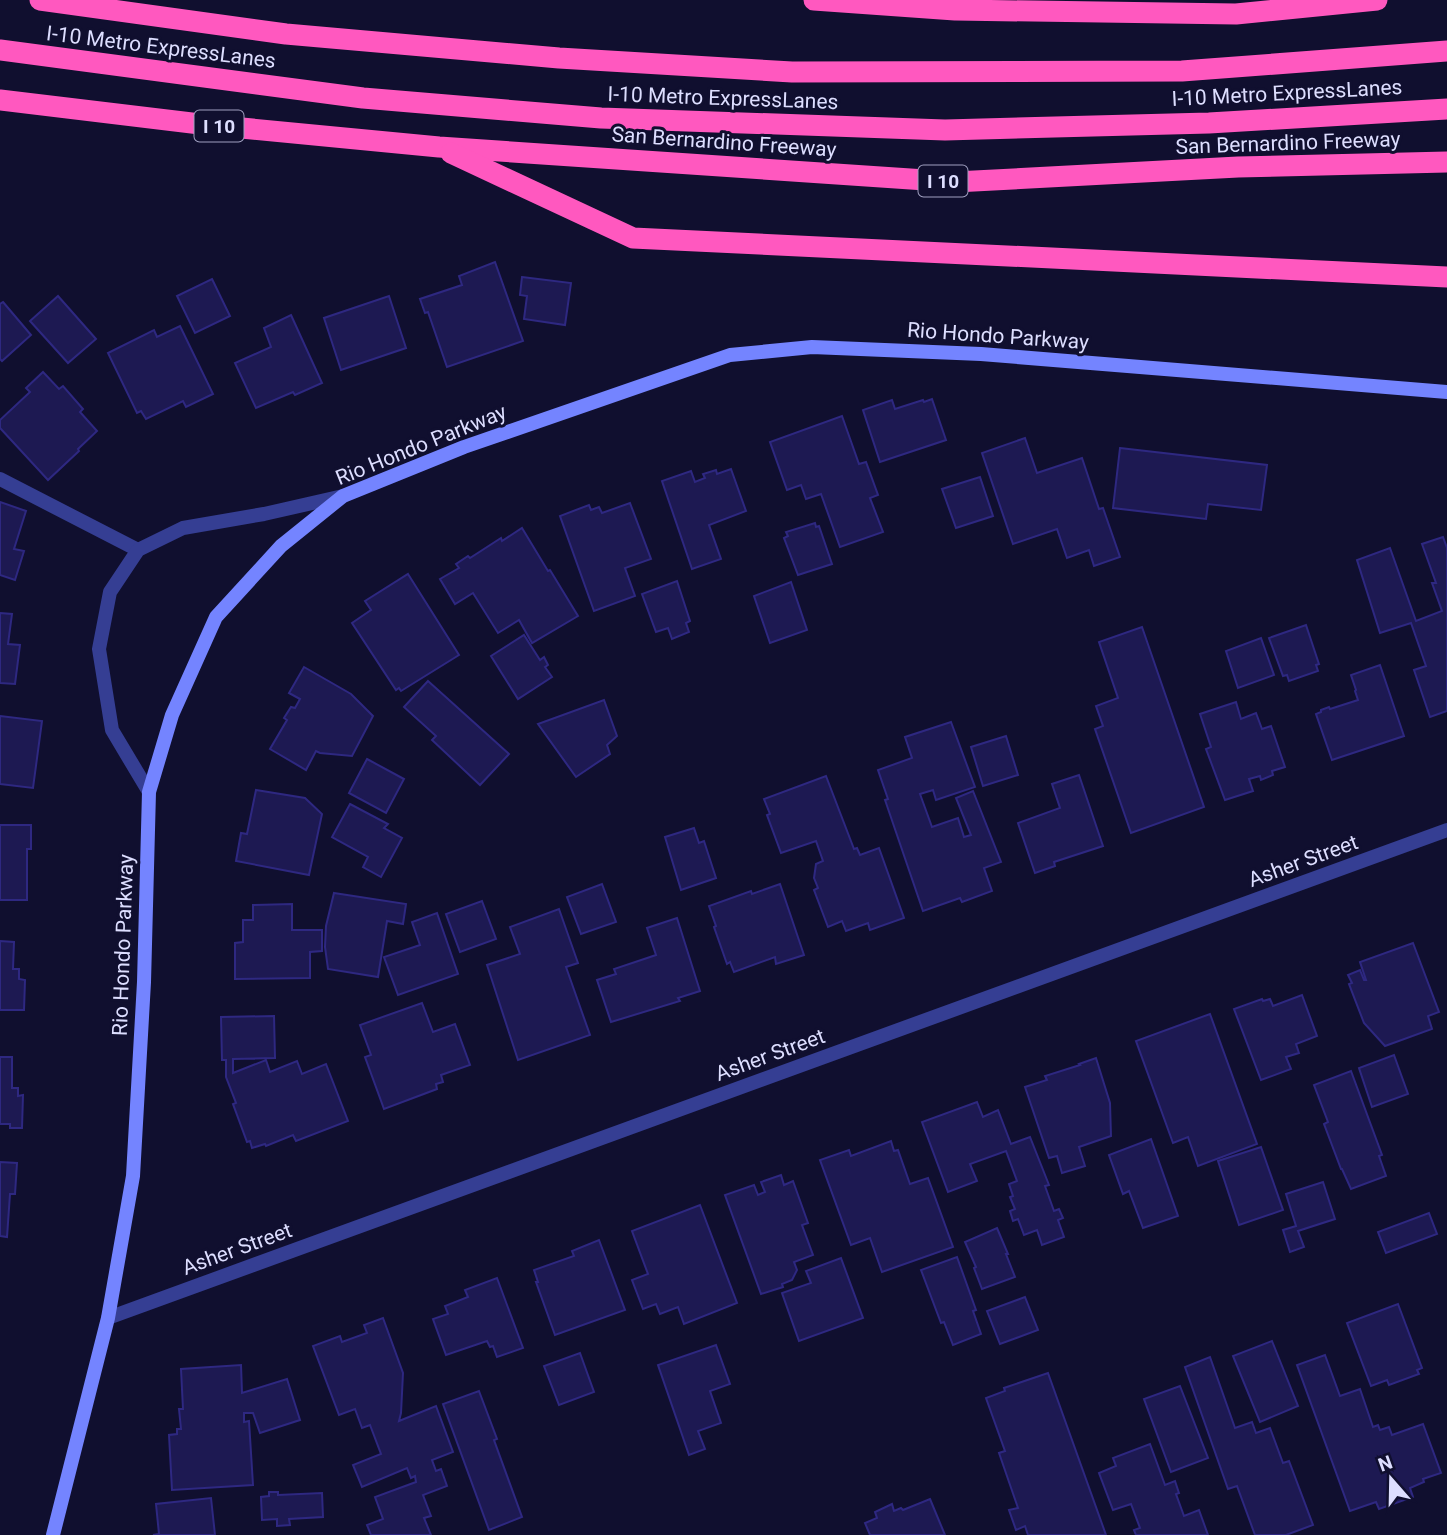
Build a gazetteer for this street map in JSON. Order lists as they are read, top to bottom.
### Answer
{
  "streets": {
    "highway": ["I-10 Metro ExpressLanes", "I 10", "San Bernardino Freeway"],
    "street": ["Rio Hondo Parkway", "Asher Street"]
  },
  "crossings": [
    ["Rio Hondo Parkway", "Asher Street"]
  ],
  "north": "top"
}
